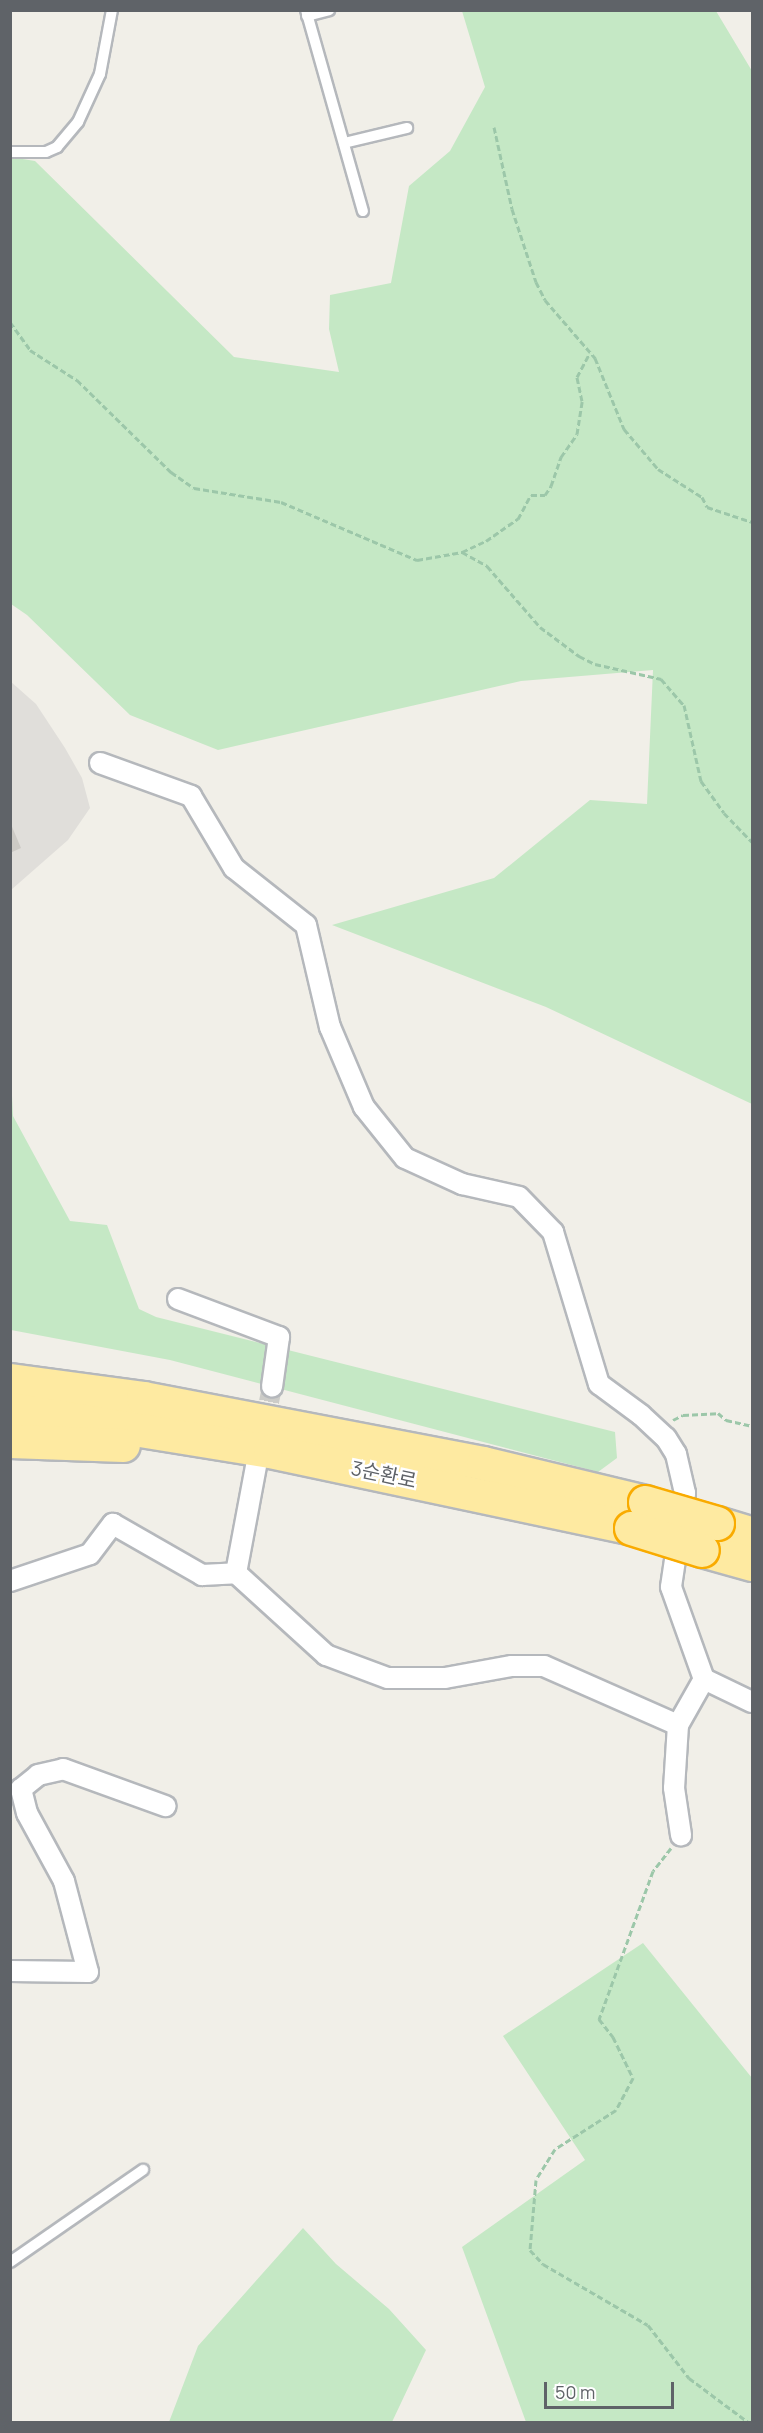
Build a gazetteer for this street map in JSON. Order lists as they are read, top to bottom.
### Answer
{
  "streets": {
    "highway": ["3순환로"]
  },
  "scale_bar": "50 m"
}
